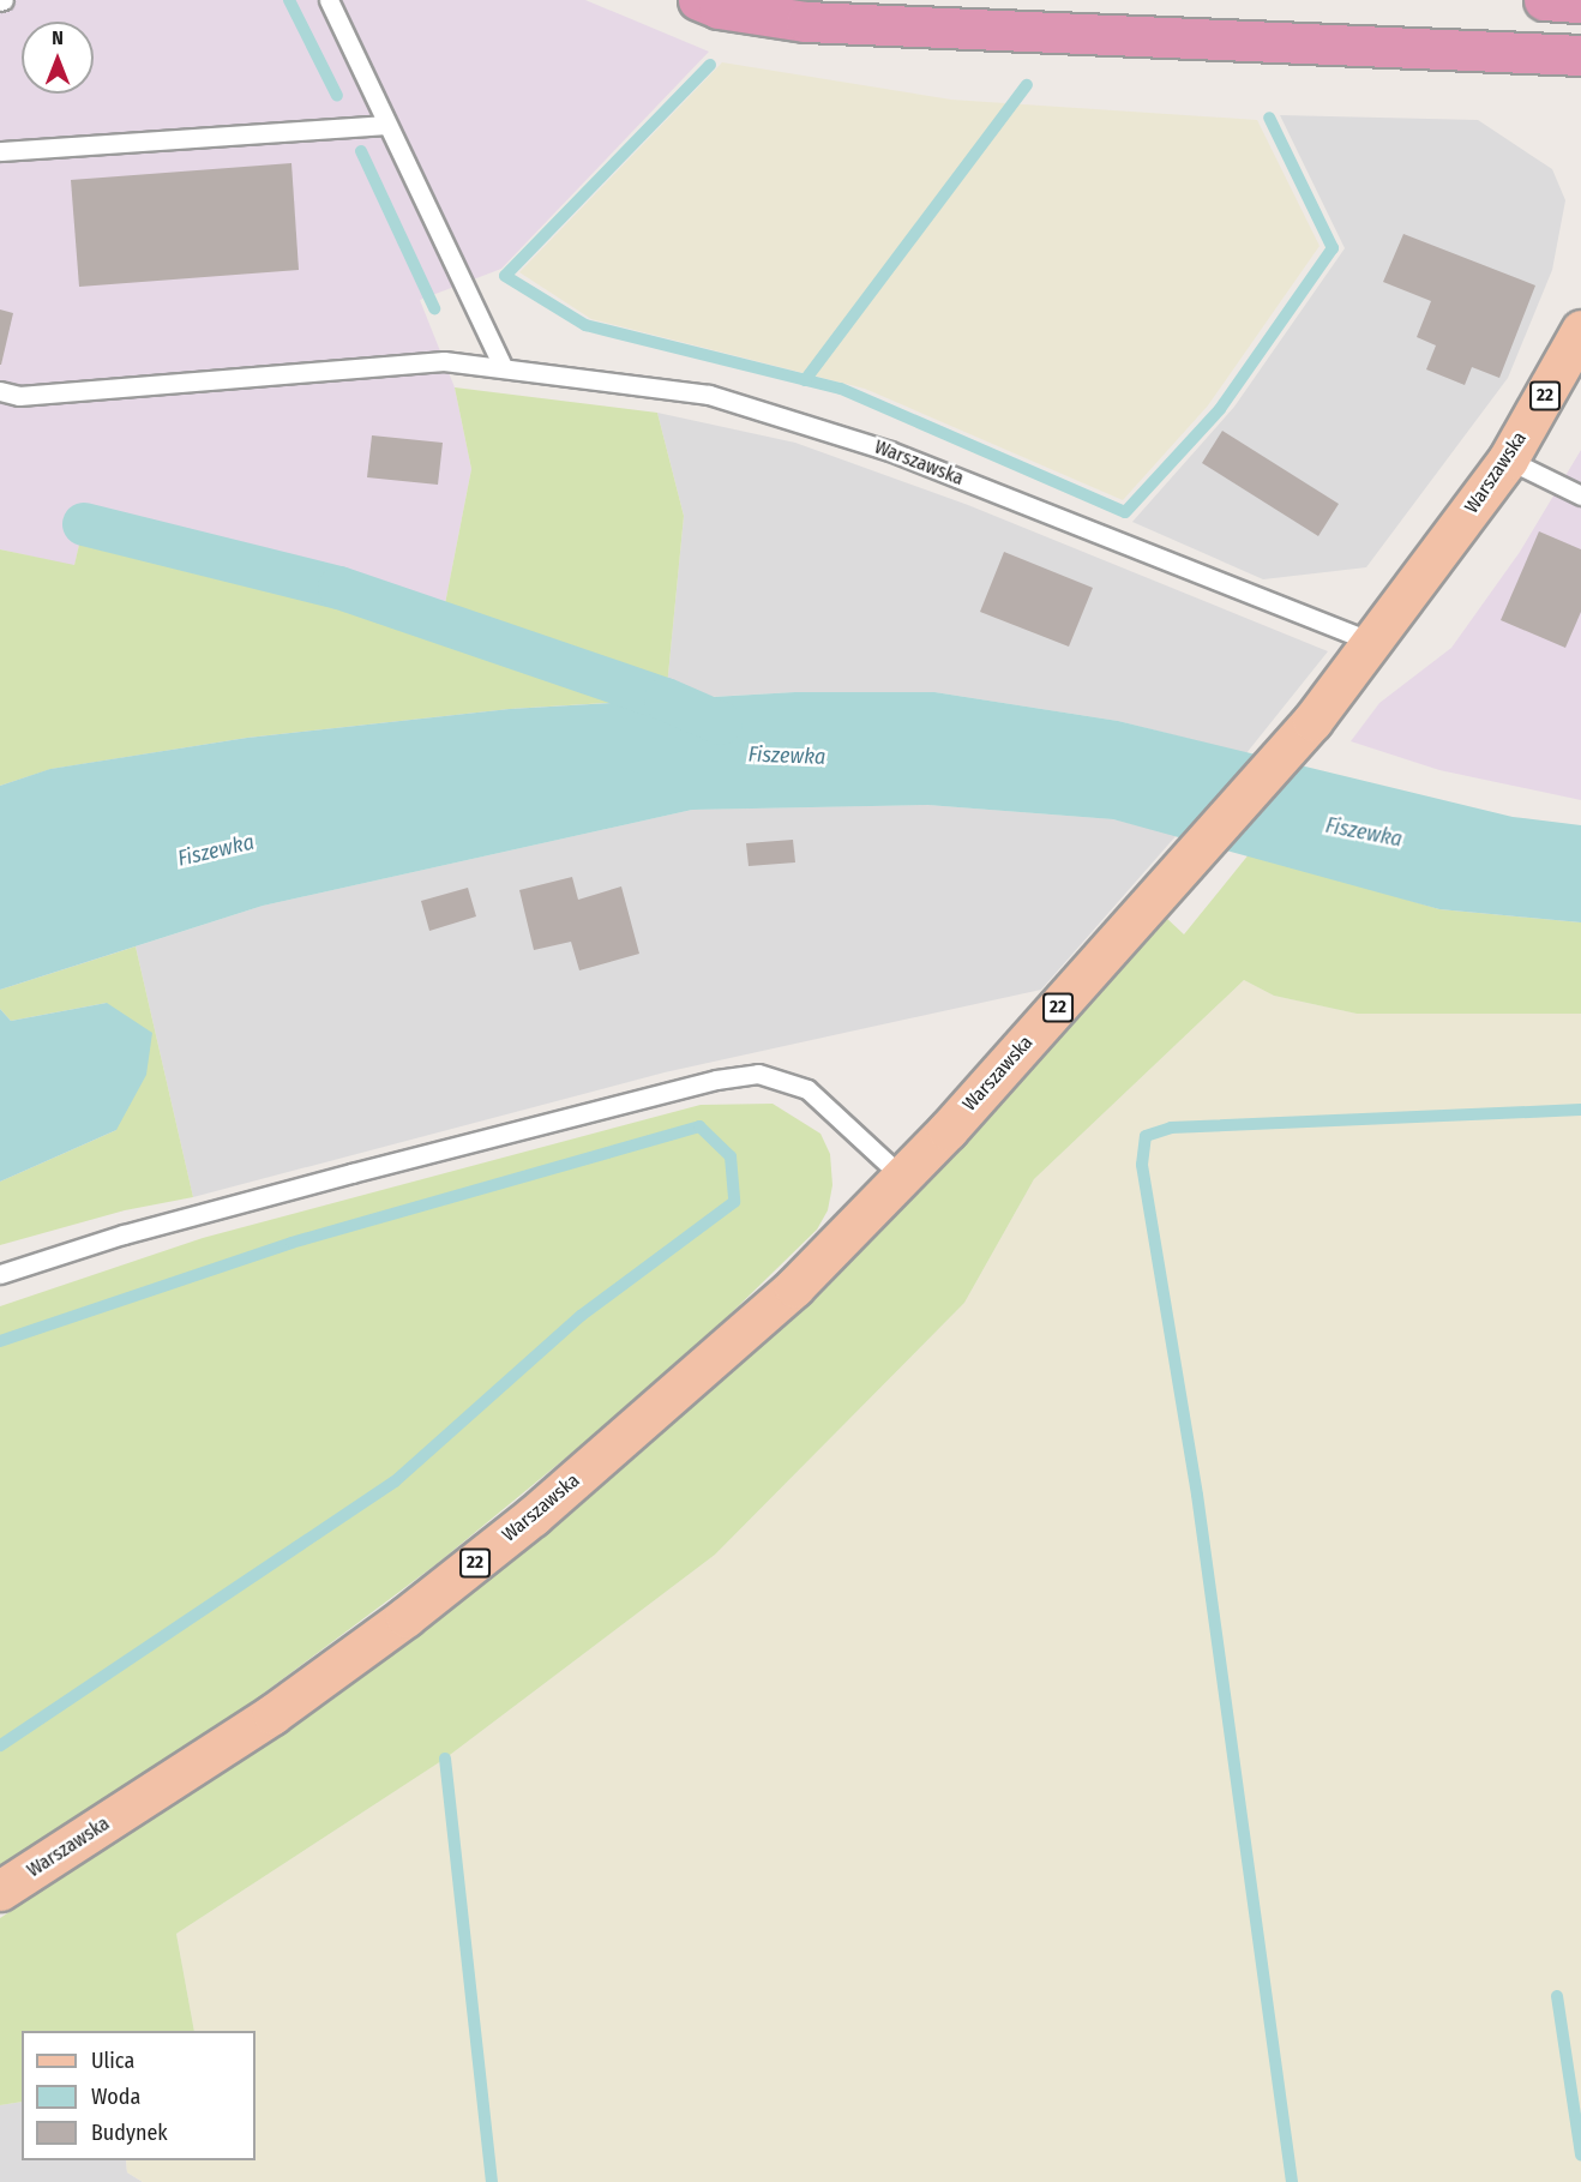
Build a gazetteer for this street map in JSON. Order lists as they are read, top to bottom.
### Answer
{
  "streets": {
    "main road": ["22", "Warszawska"]
  },
  "water": ["Fiszewka"],
  "legend": ["Ulica", "Woda", "Budynek"],
  "north": "top"
}
